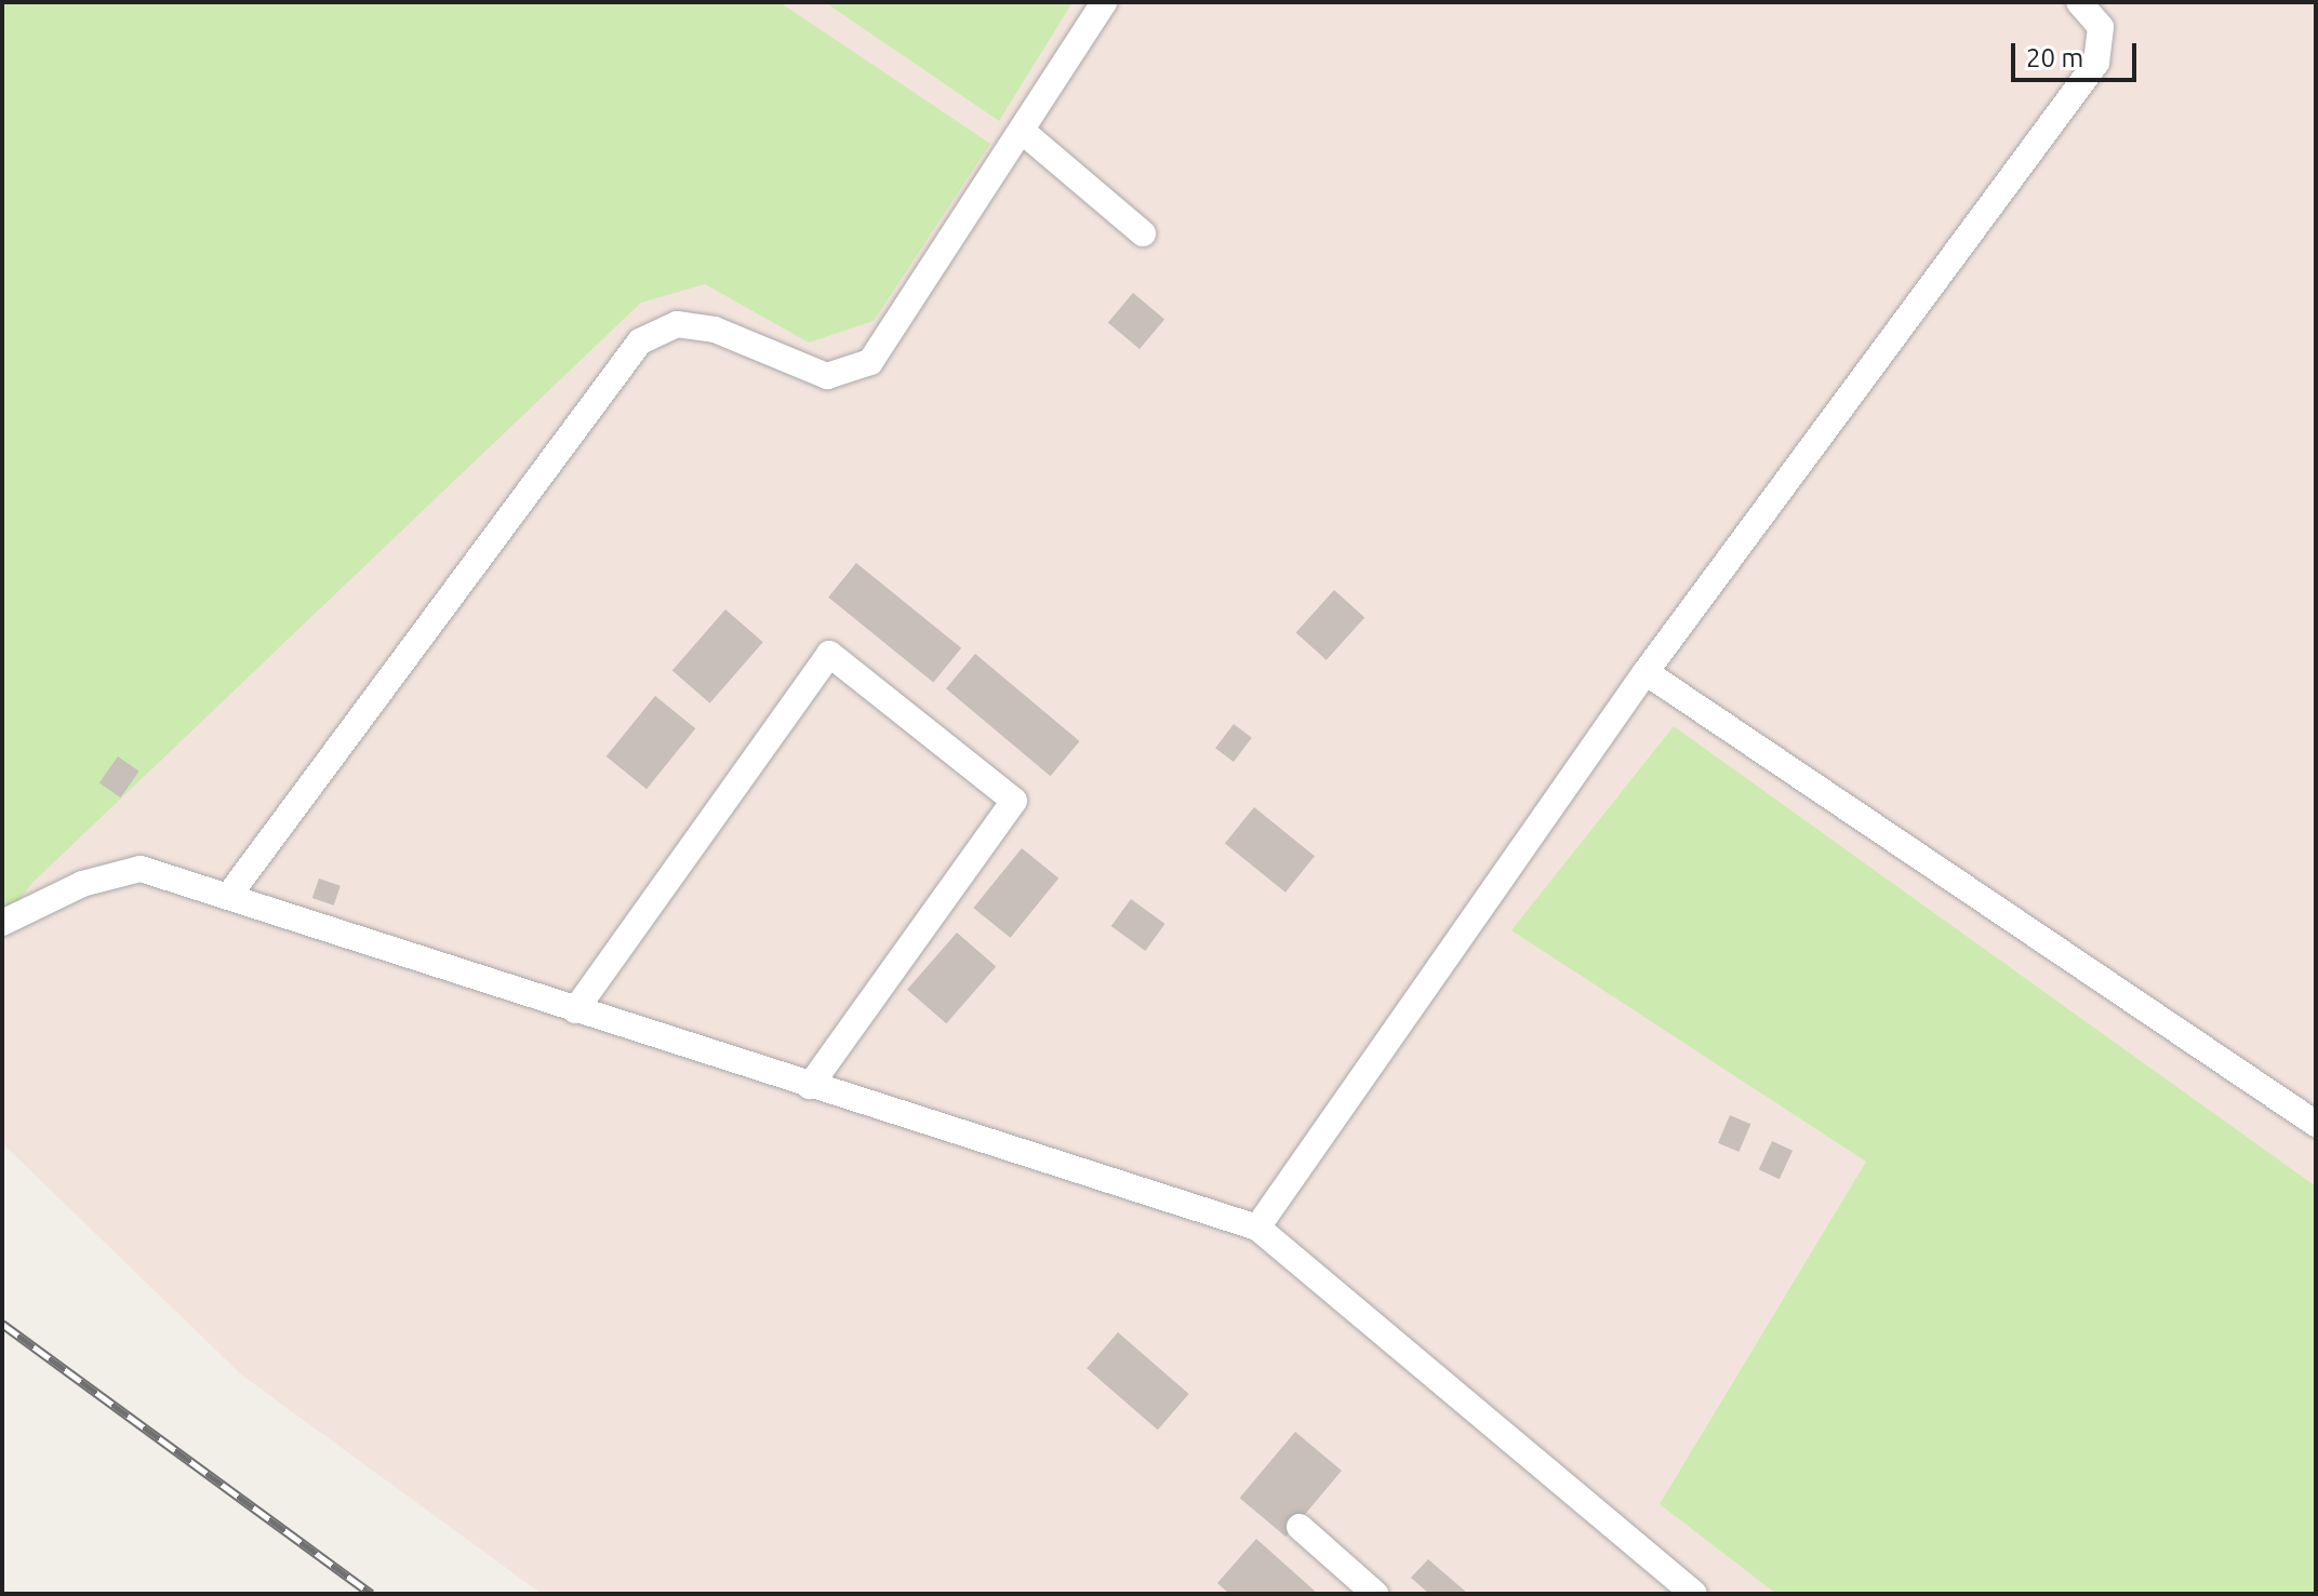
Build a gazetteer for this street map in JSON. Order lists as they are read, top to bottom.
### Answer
{
  "scale_bar": "20 m"
}
